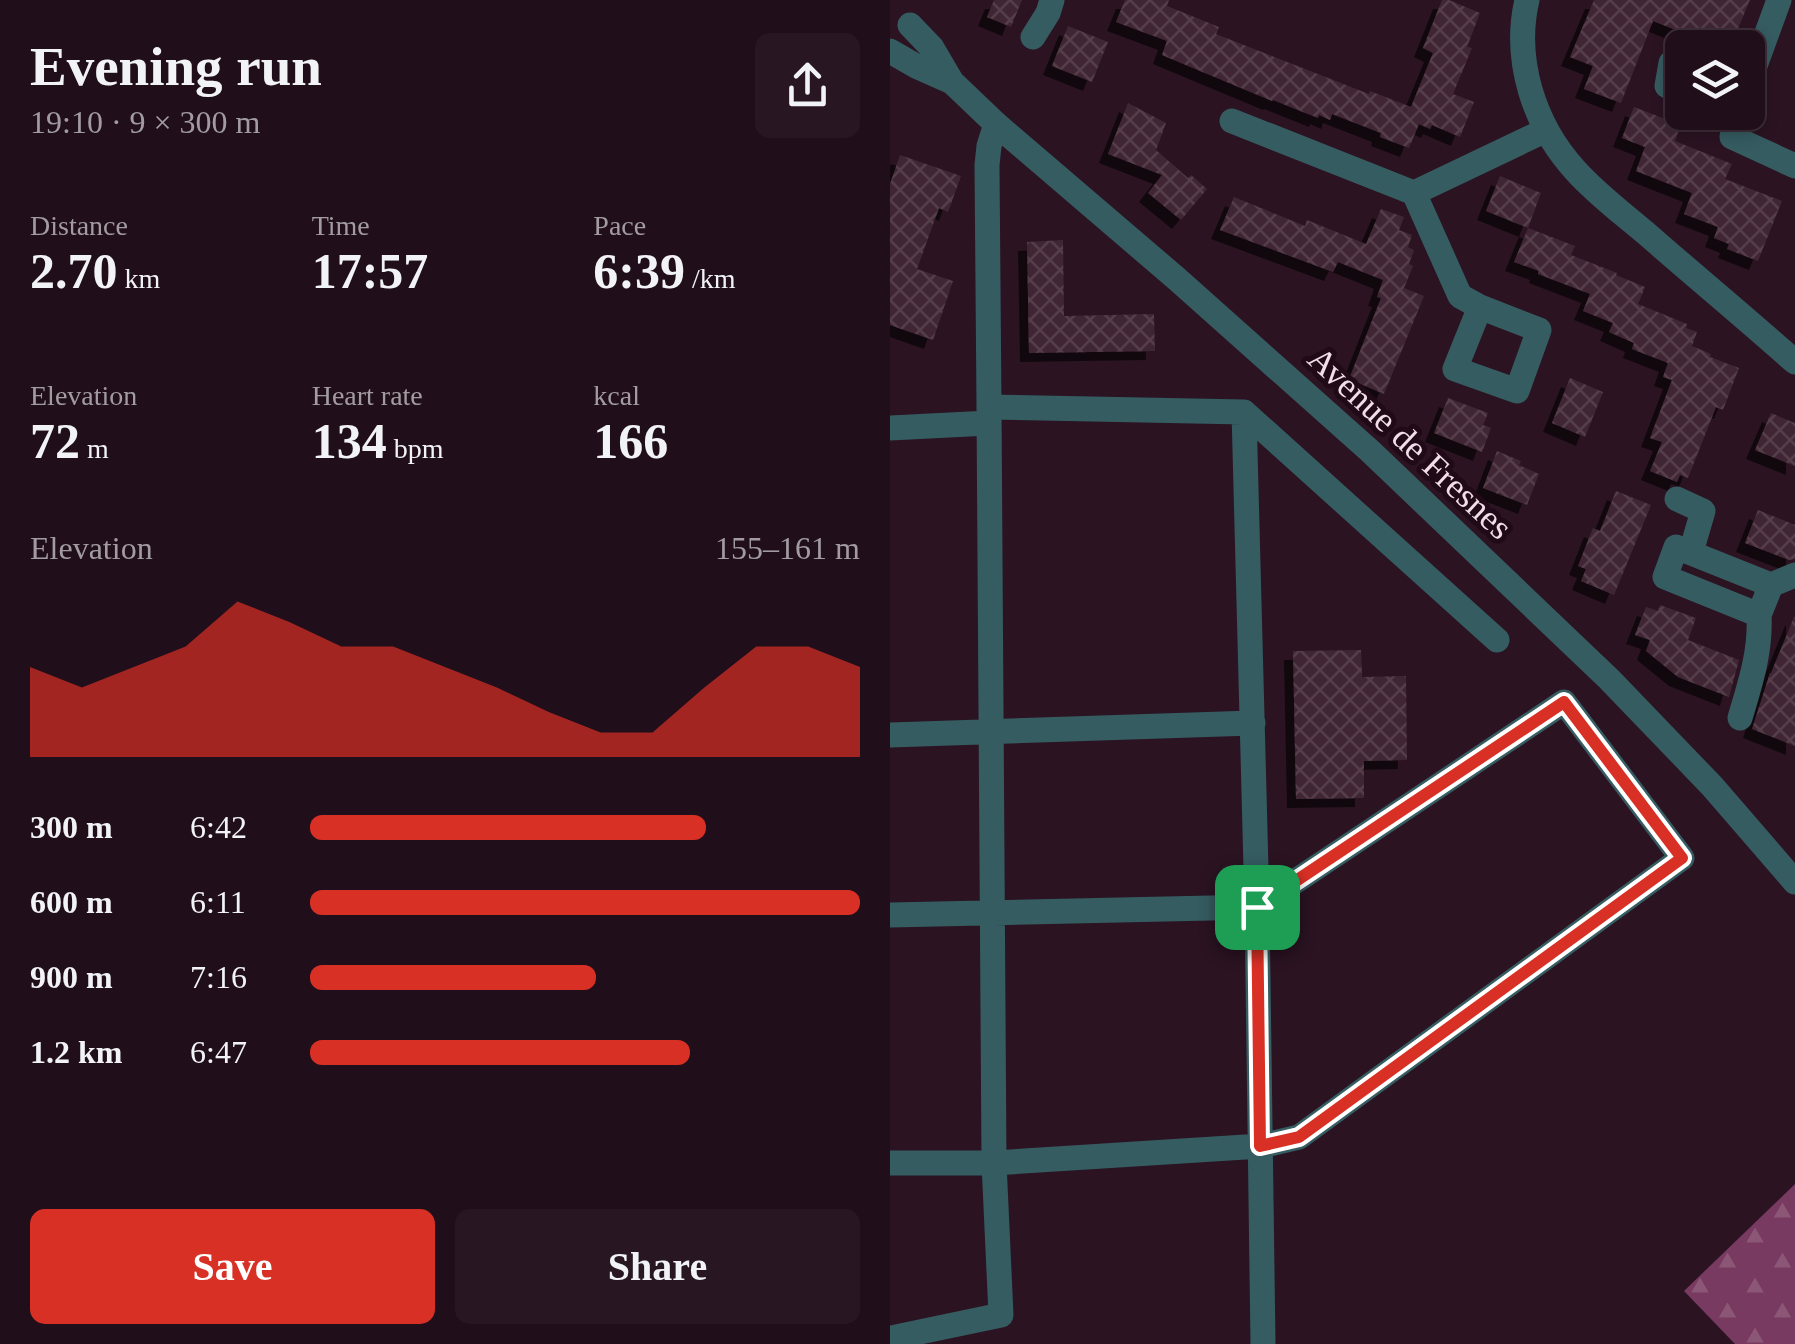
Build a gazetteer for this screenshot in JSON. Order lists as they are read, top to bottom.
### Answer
{
  "streets": {
    "street": ["Avenue de Fresnes"]
  },
  "page": {
    "heading": ["Evening run", "19:10 · 9 × 300 m"],
    "stats": [
      ["Distance", "2.70 km"],
      ["Time", "17:57"],
      ["Pace", "6:39 /km"],
      ["Elevation", "72 m"],
      ["Heart rate", "134 bpm"],
      ["kcal", "166"]
    ],
    "chart": ["Elevation", "155–161 m"],
    "list": [
      {
        "name": "300 m",
        "note": "6:42"
      },
      {
        "name": "600 m",
        "note": "6:11"
      },
      {
        "name": "900 m",
        "note": "7:16"
      },
      {
        "name": "1.2 km",
        "note": "6:47"
      }
    ],
    "buttons": ["Save", "Share"]
  }
}
